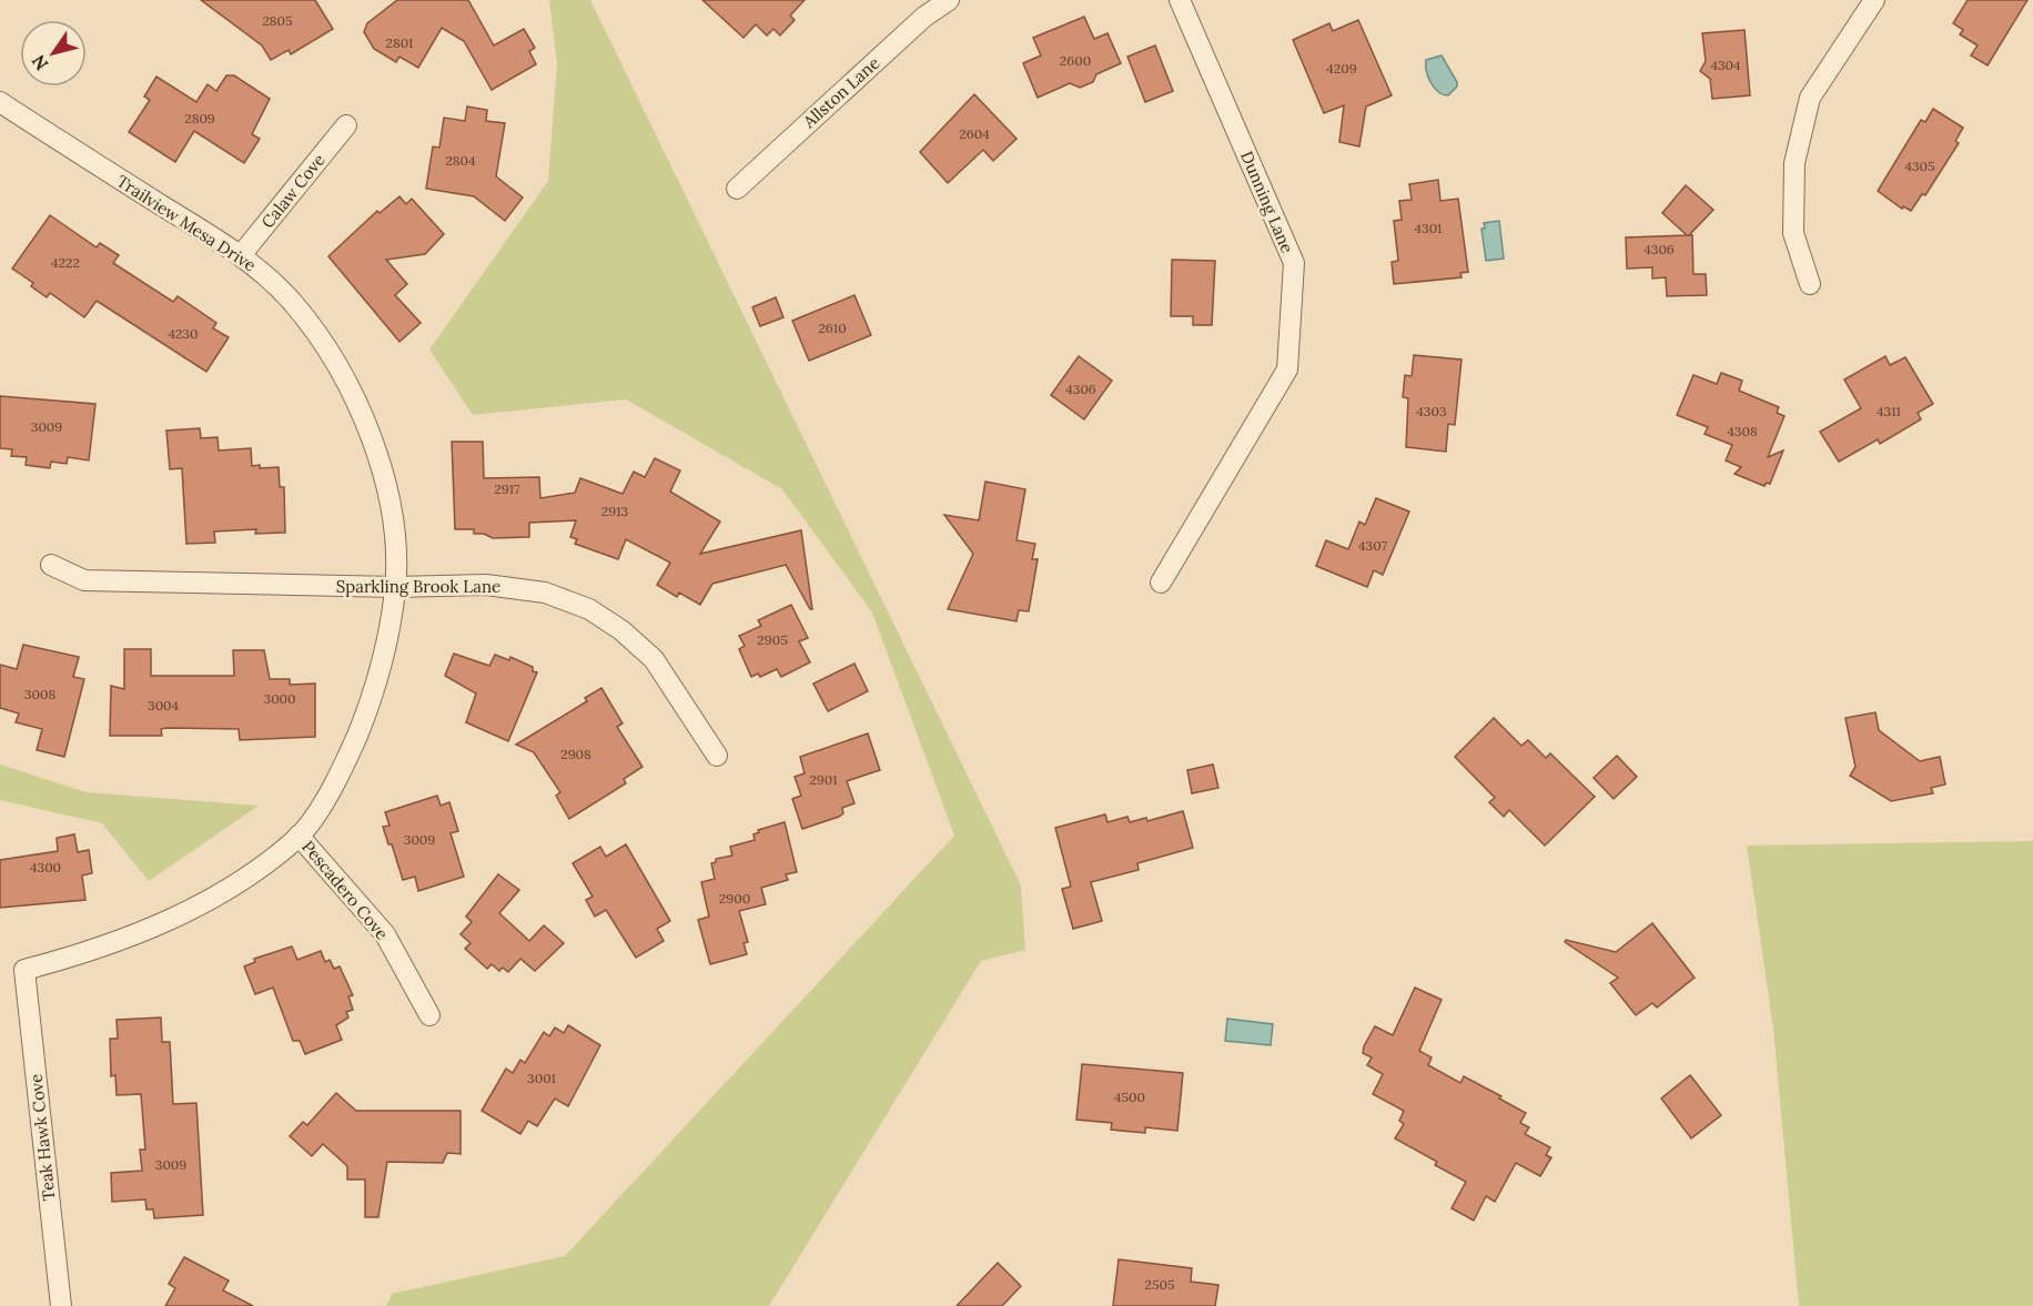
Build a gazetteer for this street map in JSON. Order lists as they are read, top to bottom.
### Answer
{
  "streets": {
    "street": [
      "Allston Lane",
      "Calaw Cove",
      "Dunning Lane",
      "Trailview Mesa Drive",
      "Sparkling Brook Lane",
      "Pescadero Cove",
      "Teak Hawk Cove"
    ]
  },
  "crossings": [
    ["Calaw Cove", "Trailview Mesa Drive"],
    ["Trailview Mesa Drive", "Sparkling Brook Lane"],
    ["Trailview Mesa Drive", "Pescadero Cove"],
    ["Trailview Mesa Drive", "Teak Hawk Cove"]
  ],
  "house_numbers": [
    "2805",
    "2801",
    "2600",
    "4304",
    "4209",
    "2809",
    "2604",
    "2804",
    "4305",
    "4301",
    "4306",
    "4222",
    "2610",
    "4230",
    "4306",
    "4303",
    "4311",
    "3009",
    "4308",
    "2917",
    "2913",
    "4307",
    "2905",
    "3008",
    "3000",
    "3004",
    "2908",
    "2901",
    "3009",
    "4300",
    "2900",
    "3001",
    "4500",
    "3009",
    "2505"
  ],
  "north": "bottom left"
}
